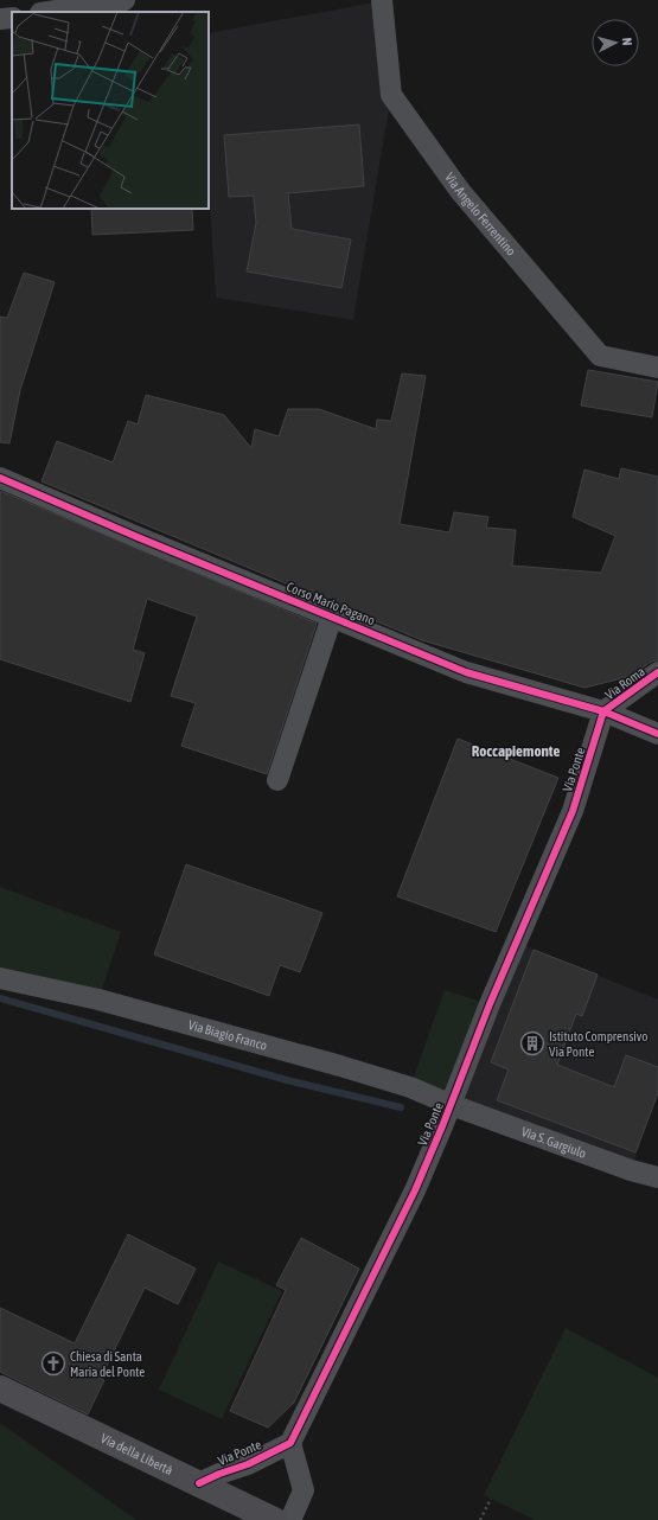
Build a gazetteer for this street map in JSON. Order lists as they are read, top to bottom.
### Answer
{
  "streets": {
    "main road": ["Via della Libertà"],
    "street": [
      "Via Angelo Ferrentino",
      "Corso Mario Pagano",
      "Via Roma",
      "Via Ponte",
      "Via Biagio Franco",
      "Via S. Gargiulo"
    ]
  },
  "crossings": [
    ["Corso Mario Pagano", "Via Roma"],
    ["Corso Mario Pagano", "Via Ponte"],
    ["Via Roma", "Via Ponte"],
    ["Via Ponte", "Via Biagio Franco"],
    ["Via Ponte", "Via S. Gargiulo"],
    ["Via Ponte", "Via della Libertà"],
    ["Via Biagio Franco", "Via S. Gargiulo"]
  ],
  "districts": ["Roccapiemonte"],
  "places": {
    "building": ["Istituto Comprensivo Via Ponte"],
    "church": ["Chiesa di Santa Maria del Ponte"]
  },
  "north": "right"
}
